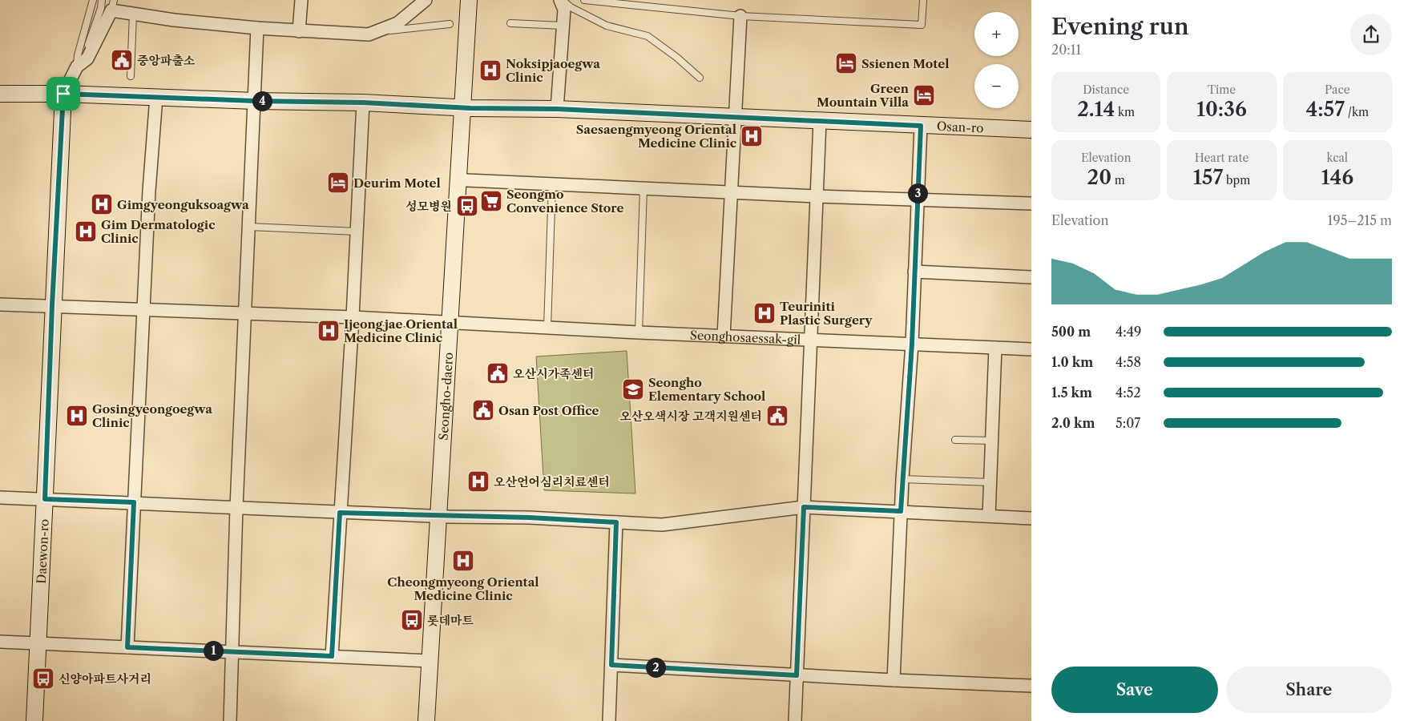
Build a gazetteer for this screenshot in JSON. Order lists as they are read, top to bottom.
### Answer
{
  "streets": {
    "street": [
      "Osan-ro",
      "Seonghosaessak-gil",
      "Seongho-daero",
      "Daewon-ro"
    ]
  },
  "crossings": [
    ["Osan-ro", "Seongho-daero"],
    ["Osan-ro", "Daewon-ro"],
    ["Seonghosaessak-gil", "Seongho-daero"],
    ["Seonghosaessak-gil", "Daewon-ro"]
  ],
  "places": {
    "public building": [
      "중앙파출소",
      "오산시가족센터",
      "Osan Post Office",
      "오산오색시장 고객지원센터"
    ],
    "hotel": ["Ssienen Motel", "Green Mountain Villa", "Deurim Motel"],
    "hospital": [
      "Noksipjaoegwa Clinic",
      "Saesaengmyeong Oriental Medicine Clinic",
      "Gimgyeonguksoagwa",
      "Gim Dermatologic Clinic",
      "Teuriniti Plastic Surgery",
      "Ijeongjae Oriental Medicine Clinic",
      "Gosingyeongoegwa Clinic",
      "오산언어심리치료센터",
      "Cheongmyeong Oriental Medicine Clinic"
    ],
    "supermarket": ["Seongmo Convenience Store"],
    "bus stop": ["성모병원", "롯데마트", "신양아파트사거리"],
    "school or university": ["Seongho Elementary School"]
  },
  "page": {
    "heading": ["Evening run", "20:11"],
    "map_buttons": ["+", "−"],
    "stats": [
      ["Distance", "2.14 km"],
      ["Time", "10:36"],
      ["Pace", "4:57 /km"],
      ["Elevation", "20 m"],
      ["Heart rate", "157 bpm"],
      ["kcal", "146"]
    ],
    "pins": [
      "4",
      "3",
      "1",
      "2"
    ],
    "chart": ["Elevation", "195–215 m"],
    "list": [
      {
        "name": "500 m",
        "note": "4:49"
      },
      {
        "name": "1.0 km",
        "note": "4:58"
      },
      {
        "name": "1.5 km",
        "note": "4:52"
      },
      {
        "name": "2.0 km",
        "note": "5:07"
      }
    ],
    "buttons": ["Save", "Share"]
  }
}
